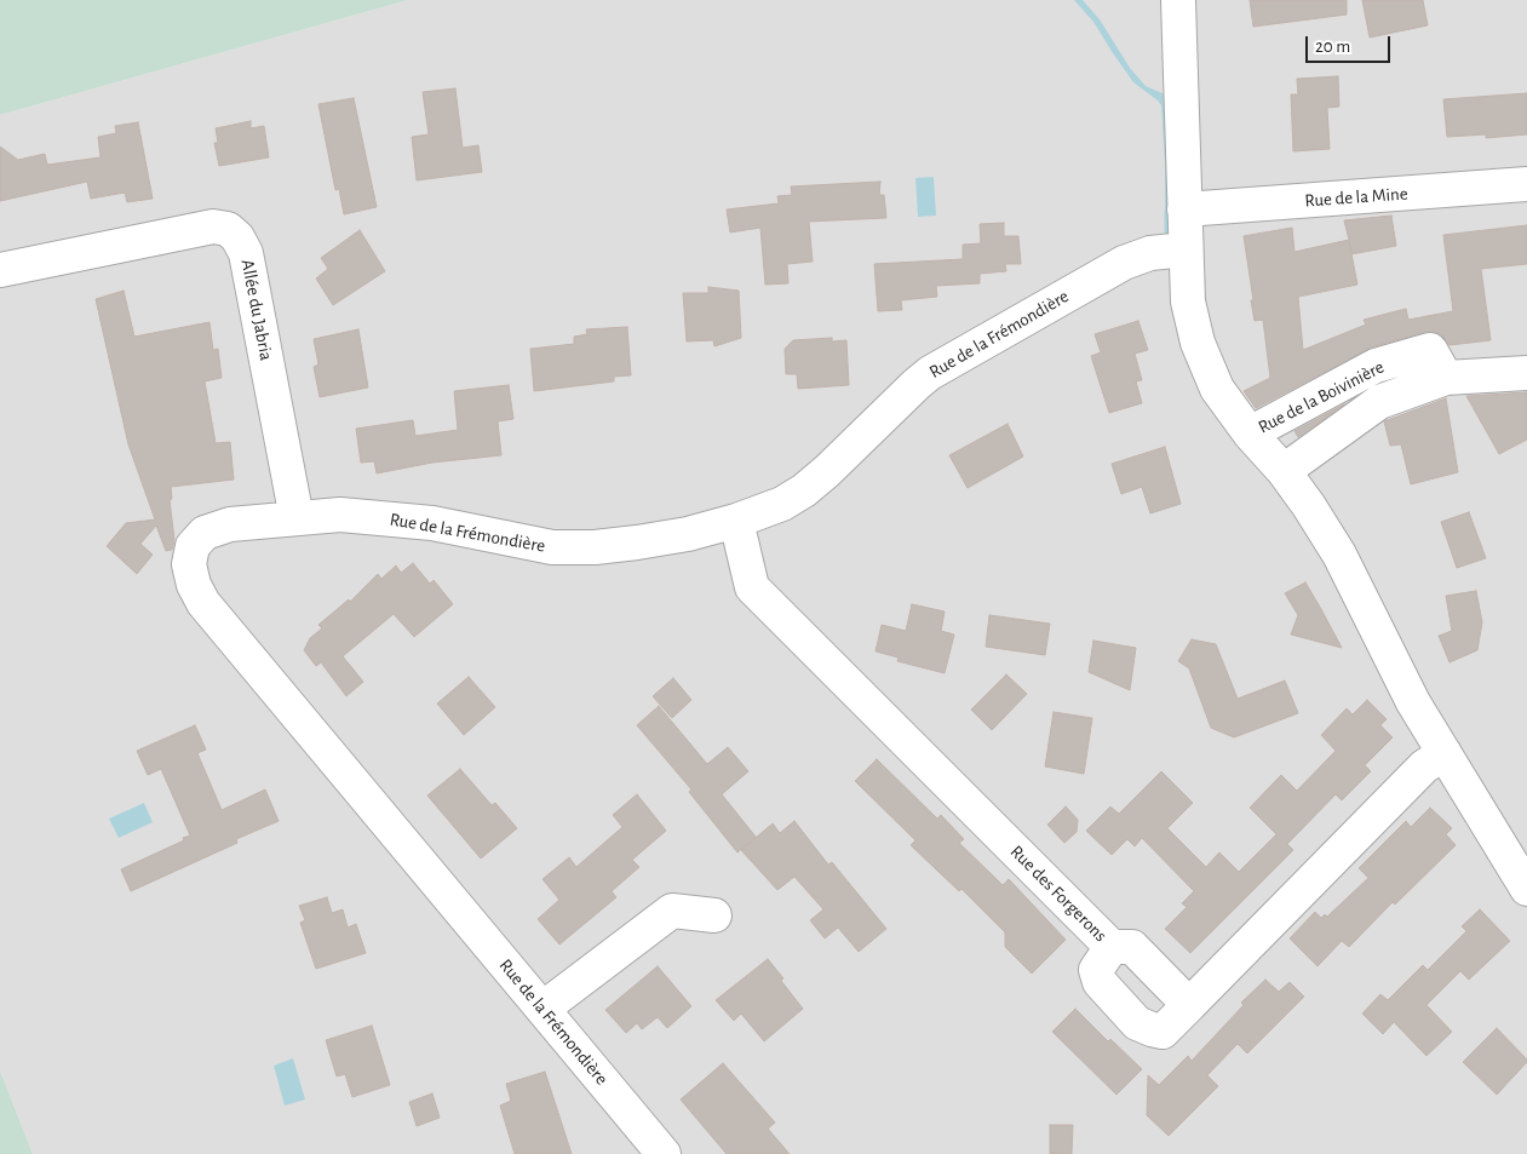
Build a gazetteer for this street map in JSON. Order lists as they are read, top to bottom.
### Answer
{
  "streets": {
    "street": [
      "Rue de la Mine",
      "Allée du Jabria",
      "Rue de la Frémondière",
      "Rue de la Boivinière",
      "Rue des Forgerons"
    ]
  },
  "crossings": [
    ["Allée du Jabria", "Rue de la Frémondière"],
    ["Rue de la Frémondière", "Rue des Forgerons"]
  ],
  "scale_bar": "20 m"
}
